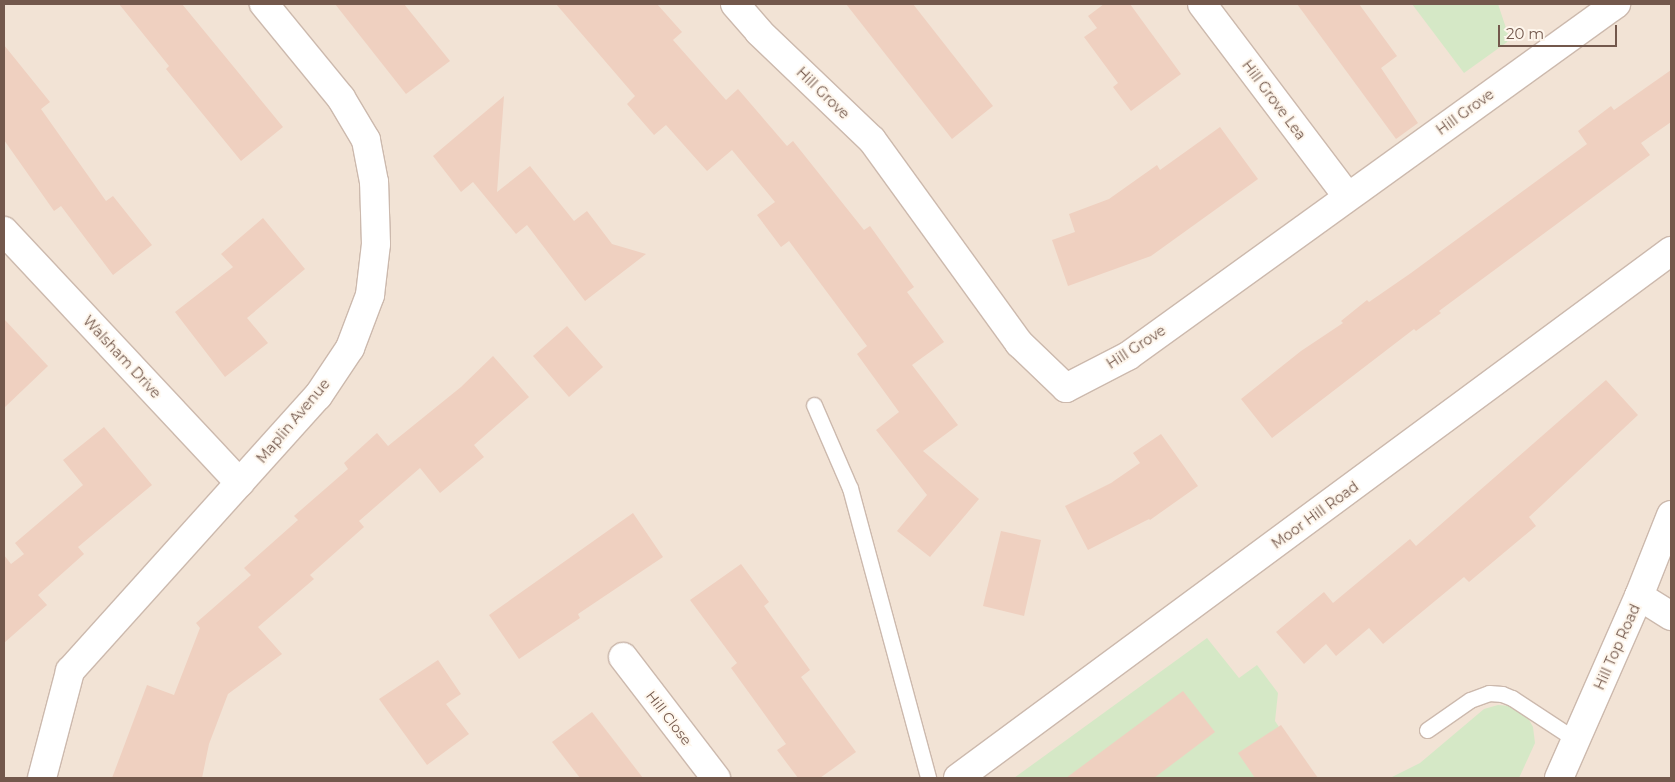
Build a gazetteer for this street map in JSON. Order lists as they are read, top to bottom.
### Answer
{
  "streets": {
    "street": [
      "Hill Grove",
      "Hill Grove Lea",
      "Walsham Drive",
      "Maplin Avenue",
      "Moor Hill Road",
      "Hill Top Road",
      "Hill Close"
    ]
  },
  "crossings": [
    ["Hill Grove", "Hill Grove Lea"],
    ["Walsham Drive", "Maplin Avenue"]
  ],
  "scale_bar": "20 m"
}
